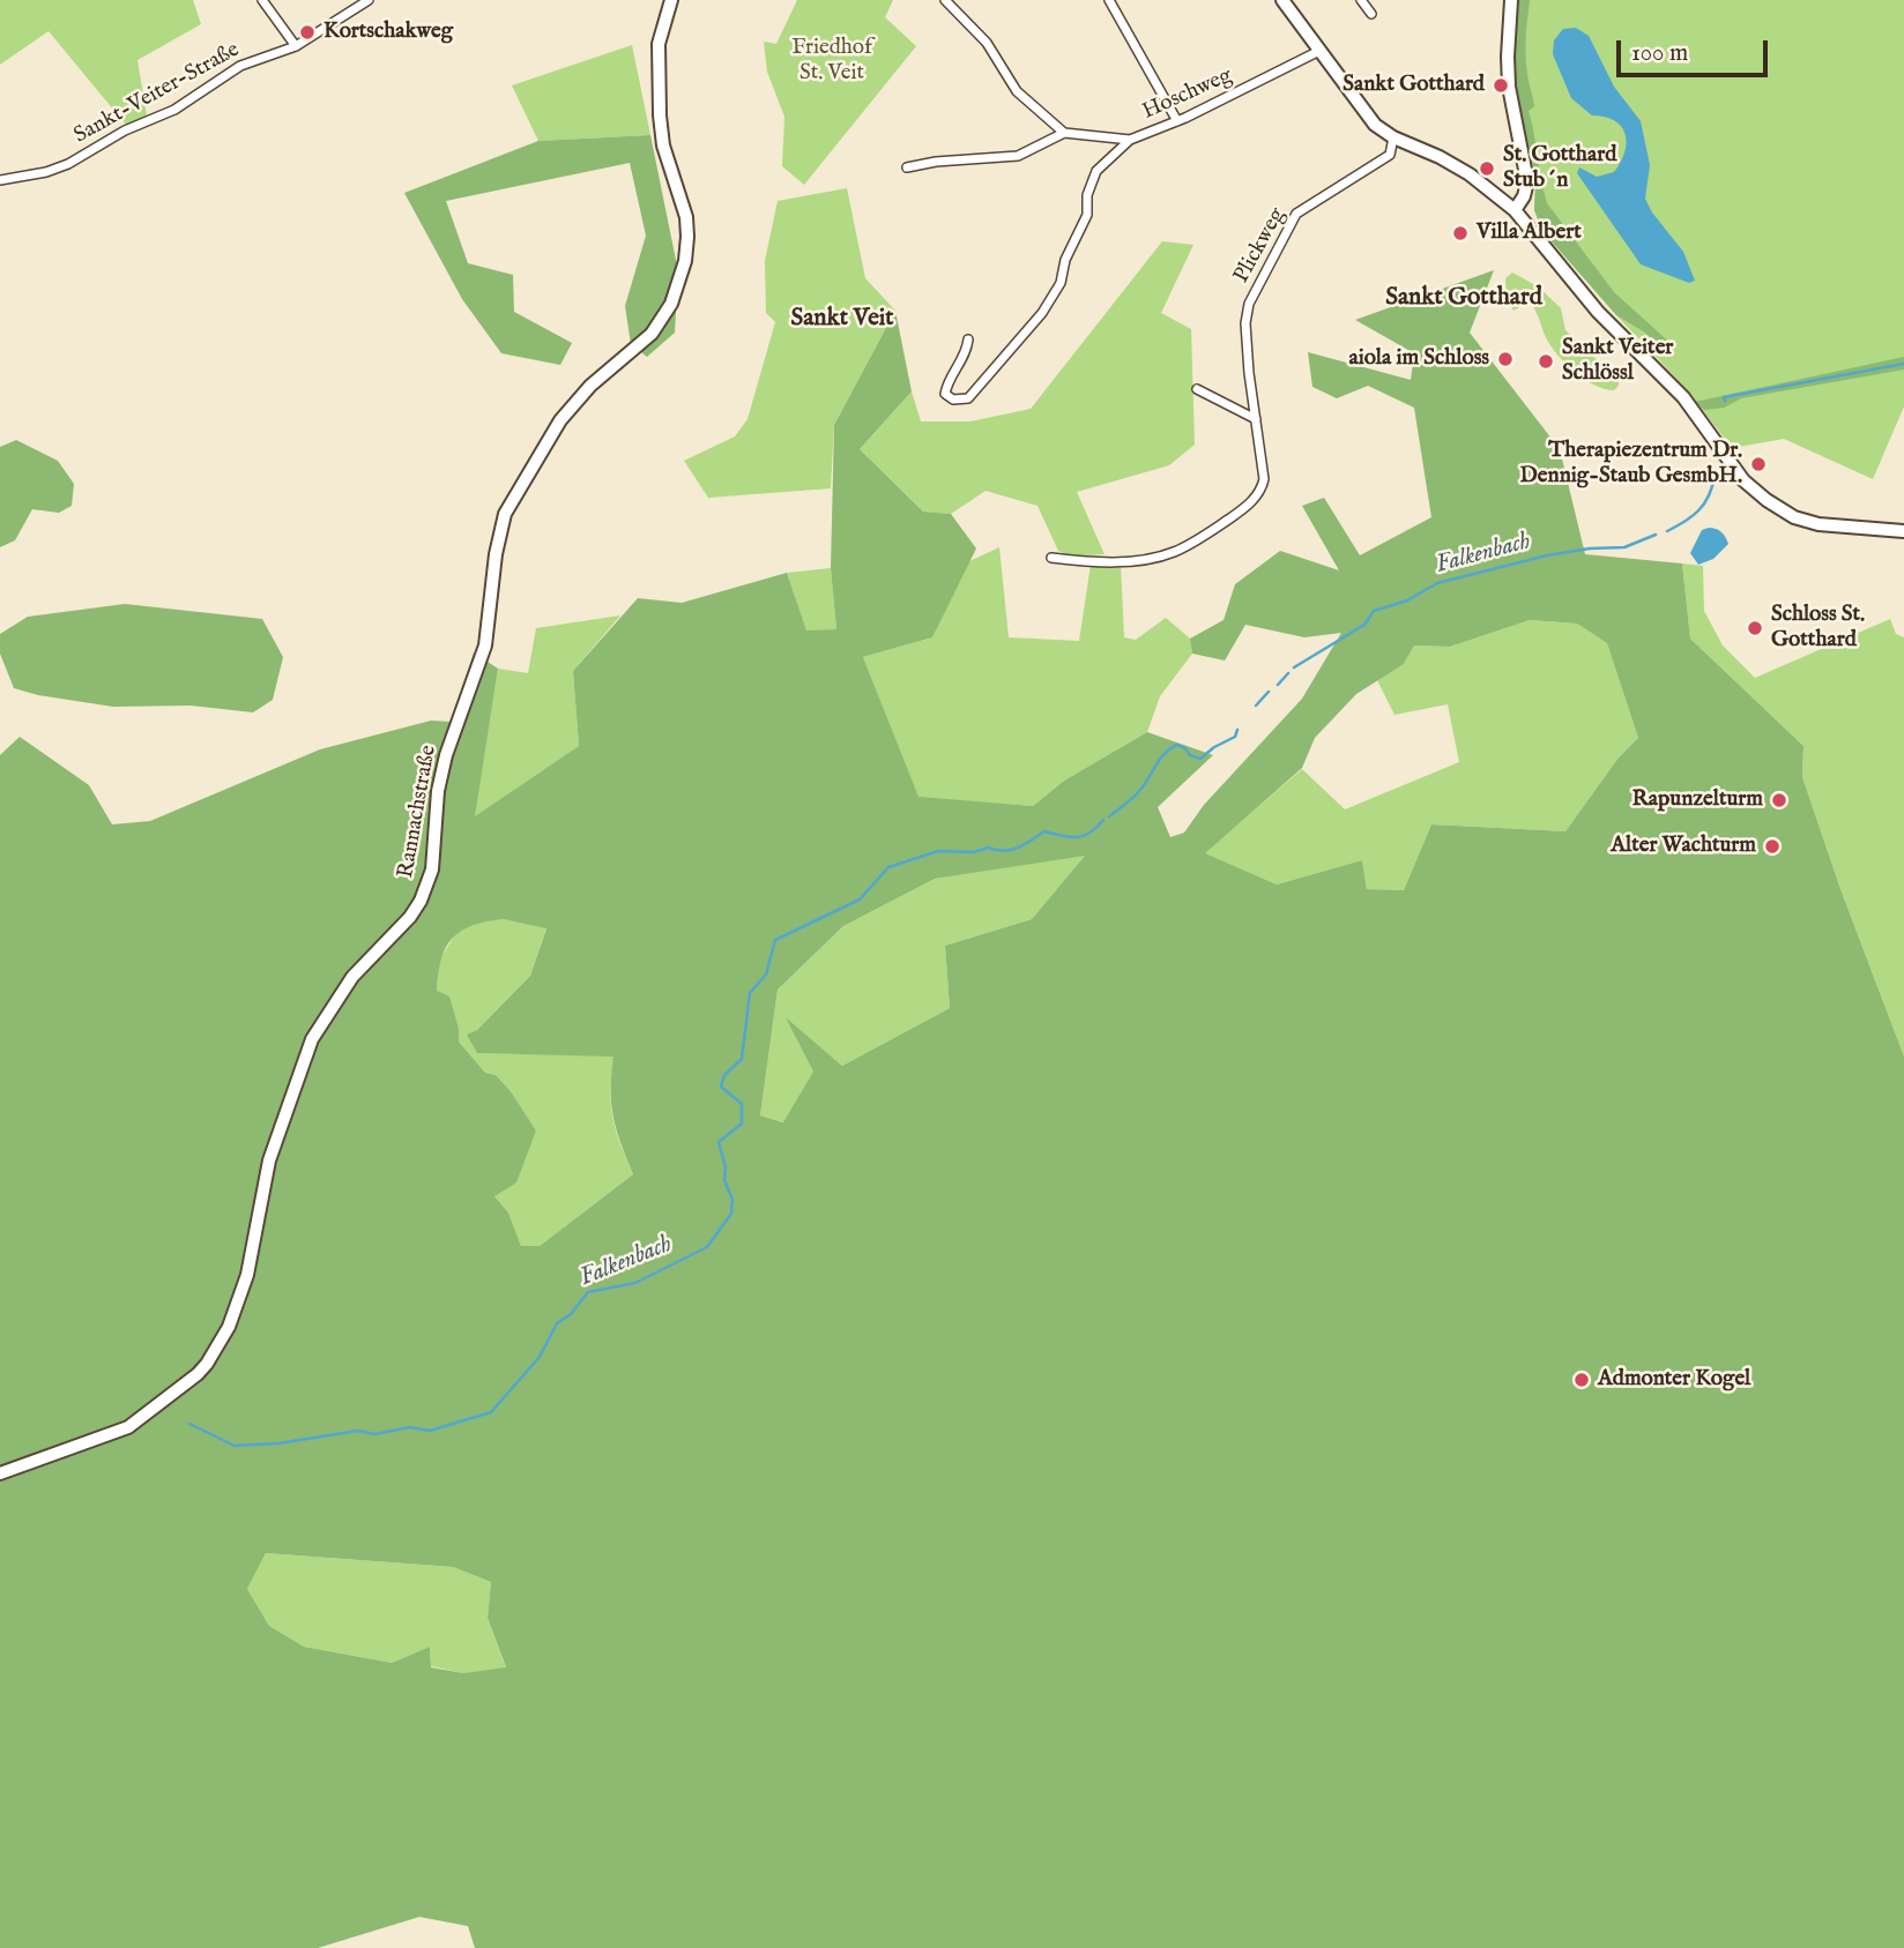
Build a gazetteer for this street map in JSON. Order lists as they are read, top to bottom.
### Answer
{
  "streets": {
    "street": [
      "Sankt-Veiter-Straße",
      "Hoschweg",
      "Plickweg",
      "Rannachstraße"
    ]
  },
  "districts": ["Sankt Gotthard", "Sankt Veit"],
  "water": ["Falkenbach"],
  "parks": ["Friedhof St. Veit"],
  "places": [
    "Kortschakweg",
    "Sankt Gotthard",
    "St. Gotthard Stub´n",
    "Villa Albert",
    "aiola im Schloss",
    "Sankt Veiter Schlössl",
    "Therapiezentrum Dr. Dennig-Staub GesmbH.",
    "Schloss St. Gotthard",
    "Rapunzelturm",
    "Alter Wachturm",
    "Admonter Kogel"
  ],
  "scale_bar": "100 m"
}
